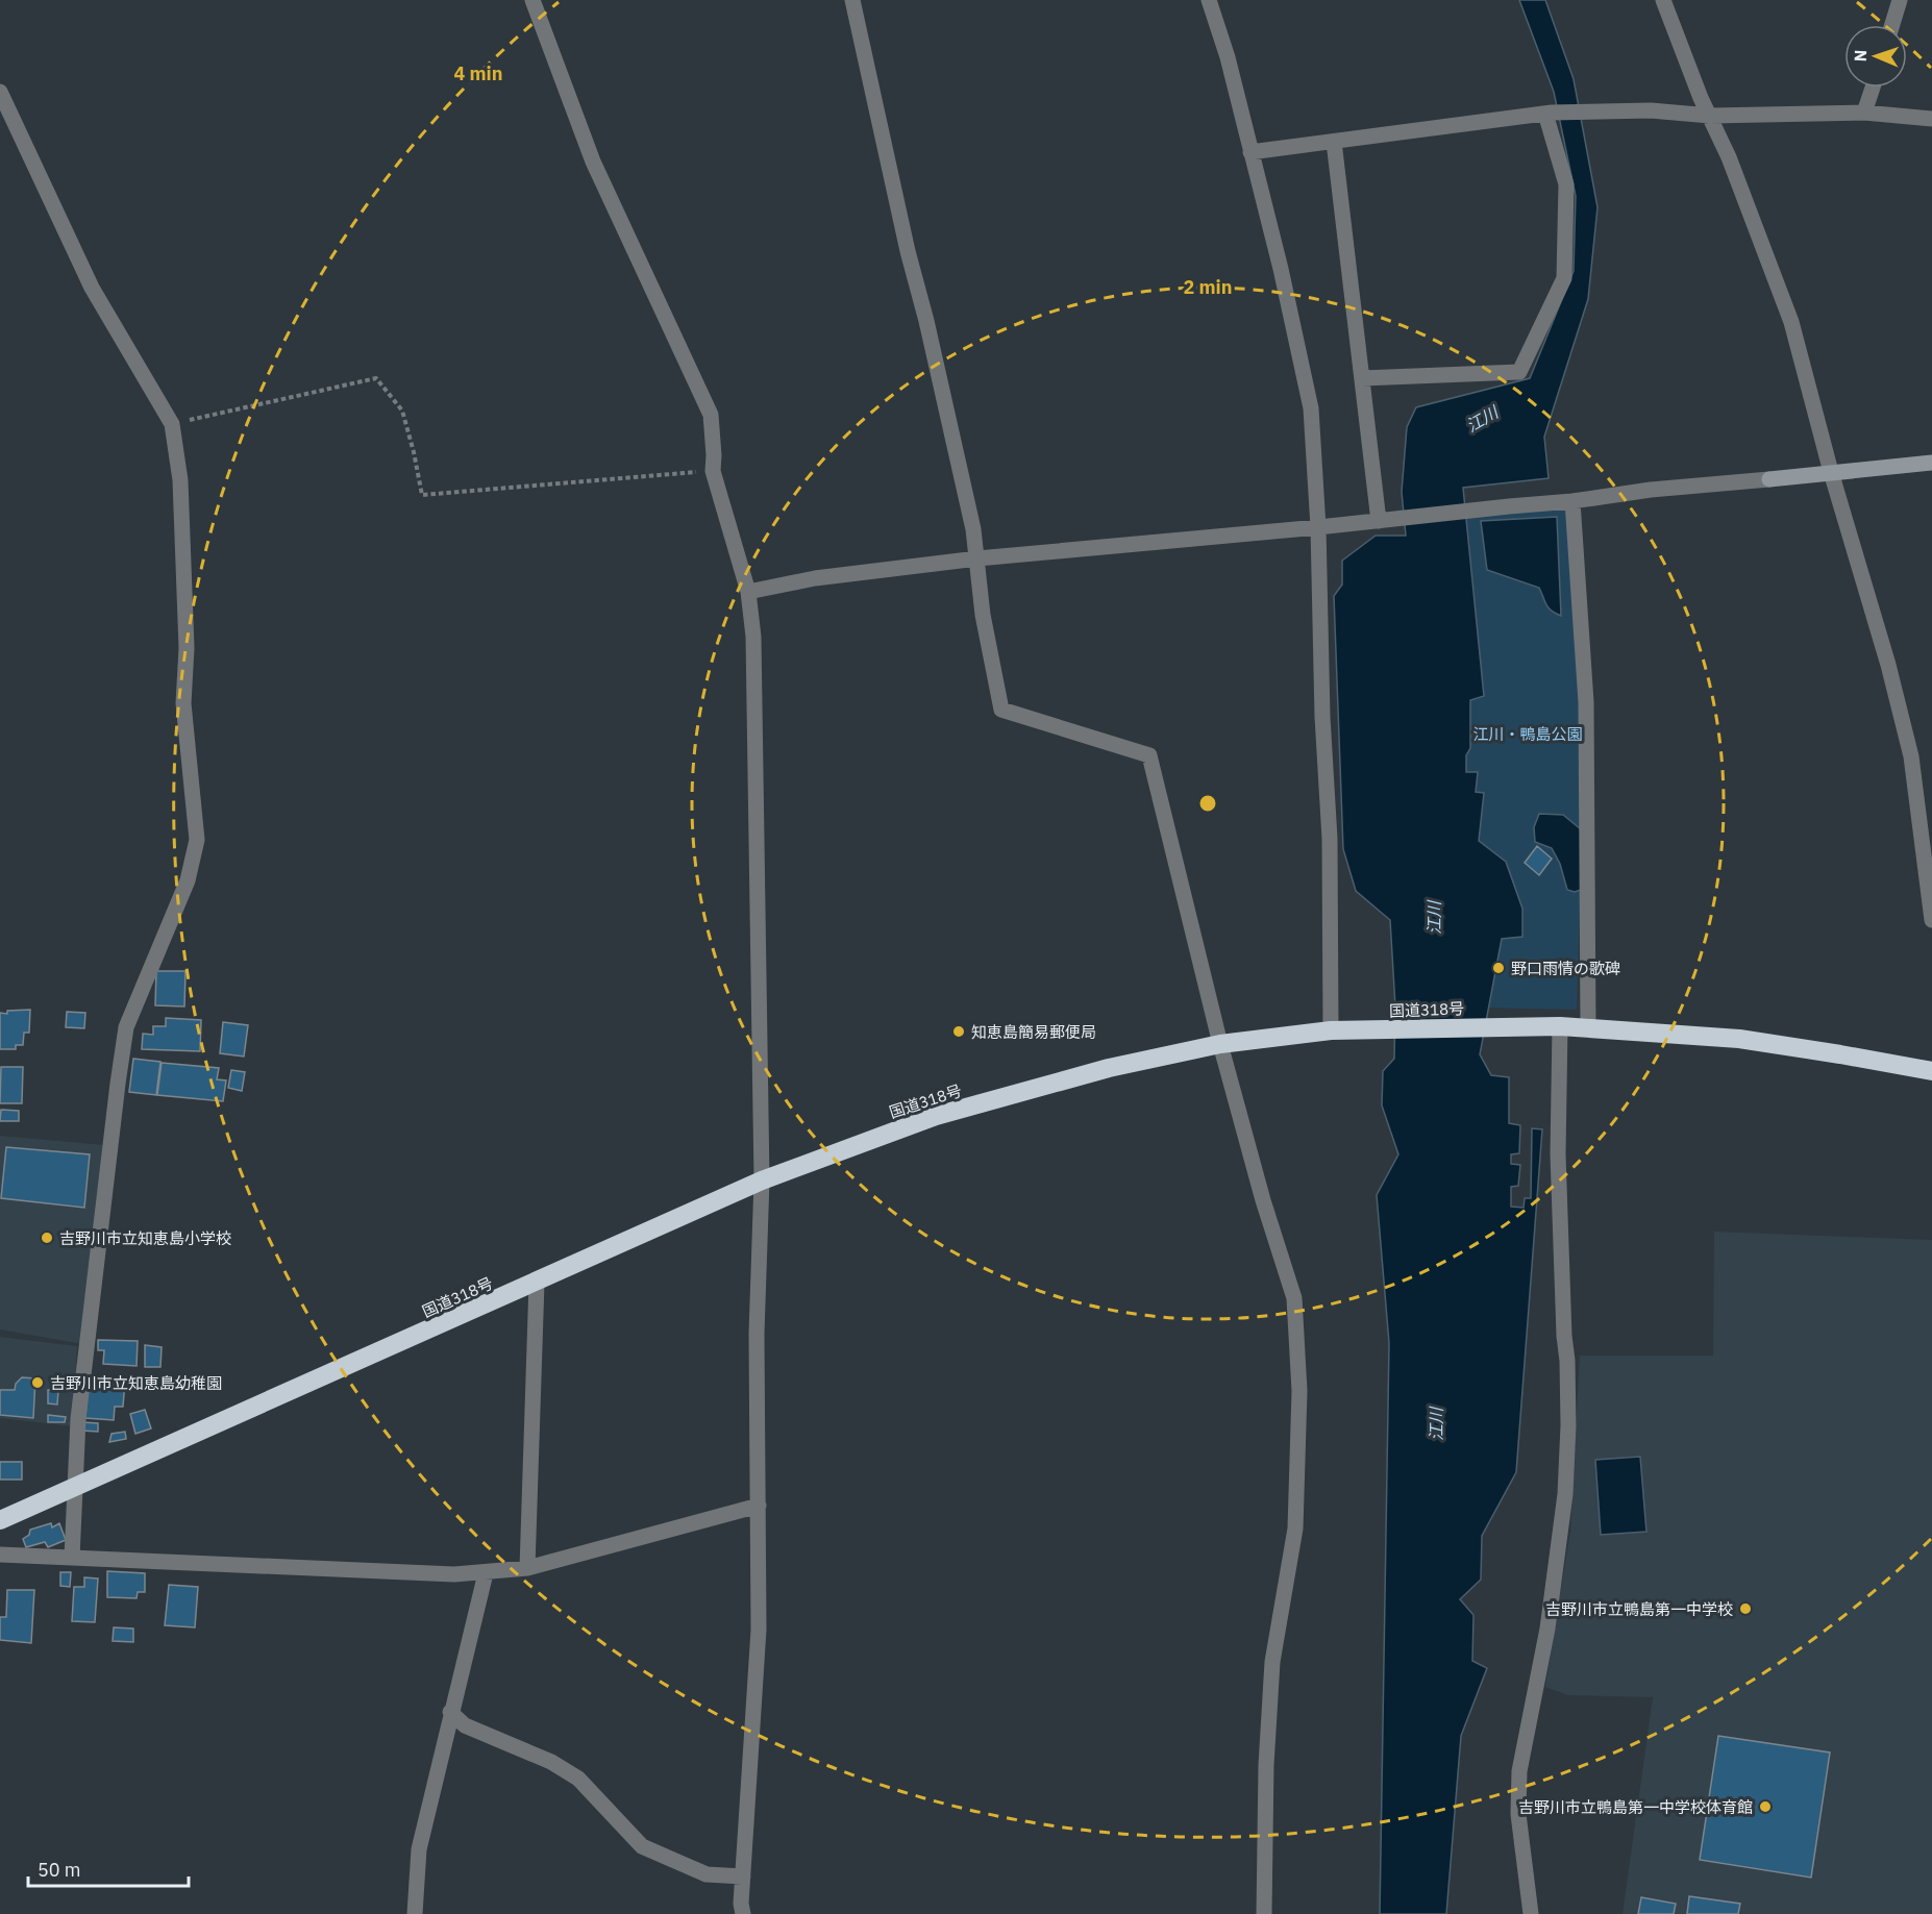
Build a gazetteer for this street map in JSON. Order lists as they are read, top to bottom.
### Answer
{
  "streets": {
    "highway": ["国道318号"]
  },
  "water": ["江川"],
  "parks": ["江川・鴨島公園"],
  "places": [
    "野口雨情の歌碑",
    "知恵島簡易郵便局",
    "吉野川市立知恵島小学校",
    "吉野川市立知恵島幼稚園",
    "吉野川市立鴨島第一中学校",
    "吉野川市立鴨島第一中学校体育館"
  ],
  "scale_bar": "50 m",
  "north": "left",
  "rings": ["4 min", "2 min"]
}
